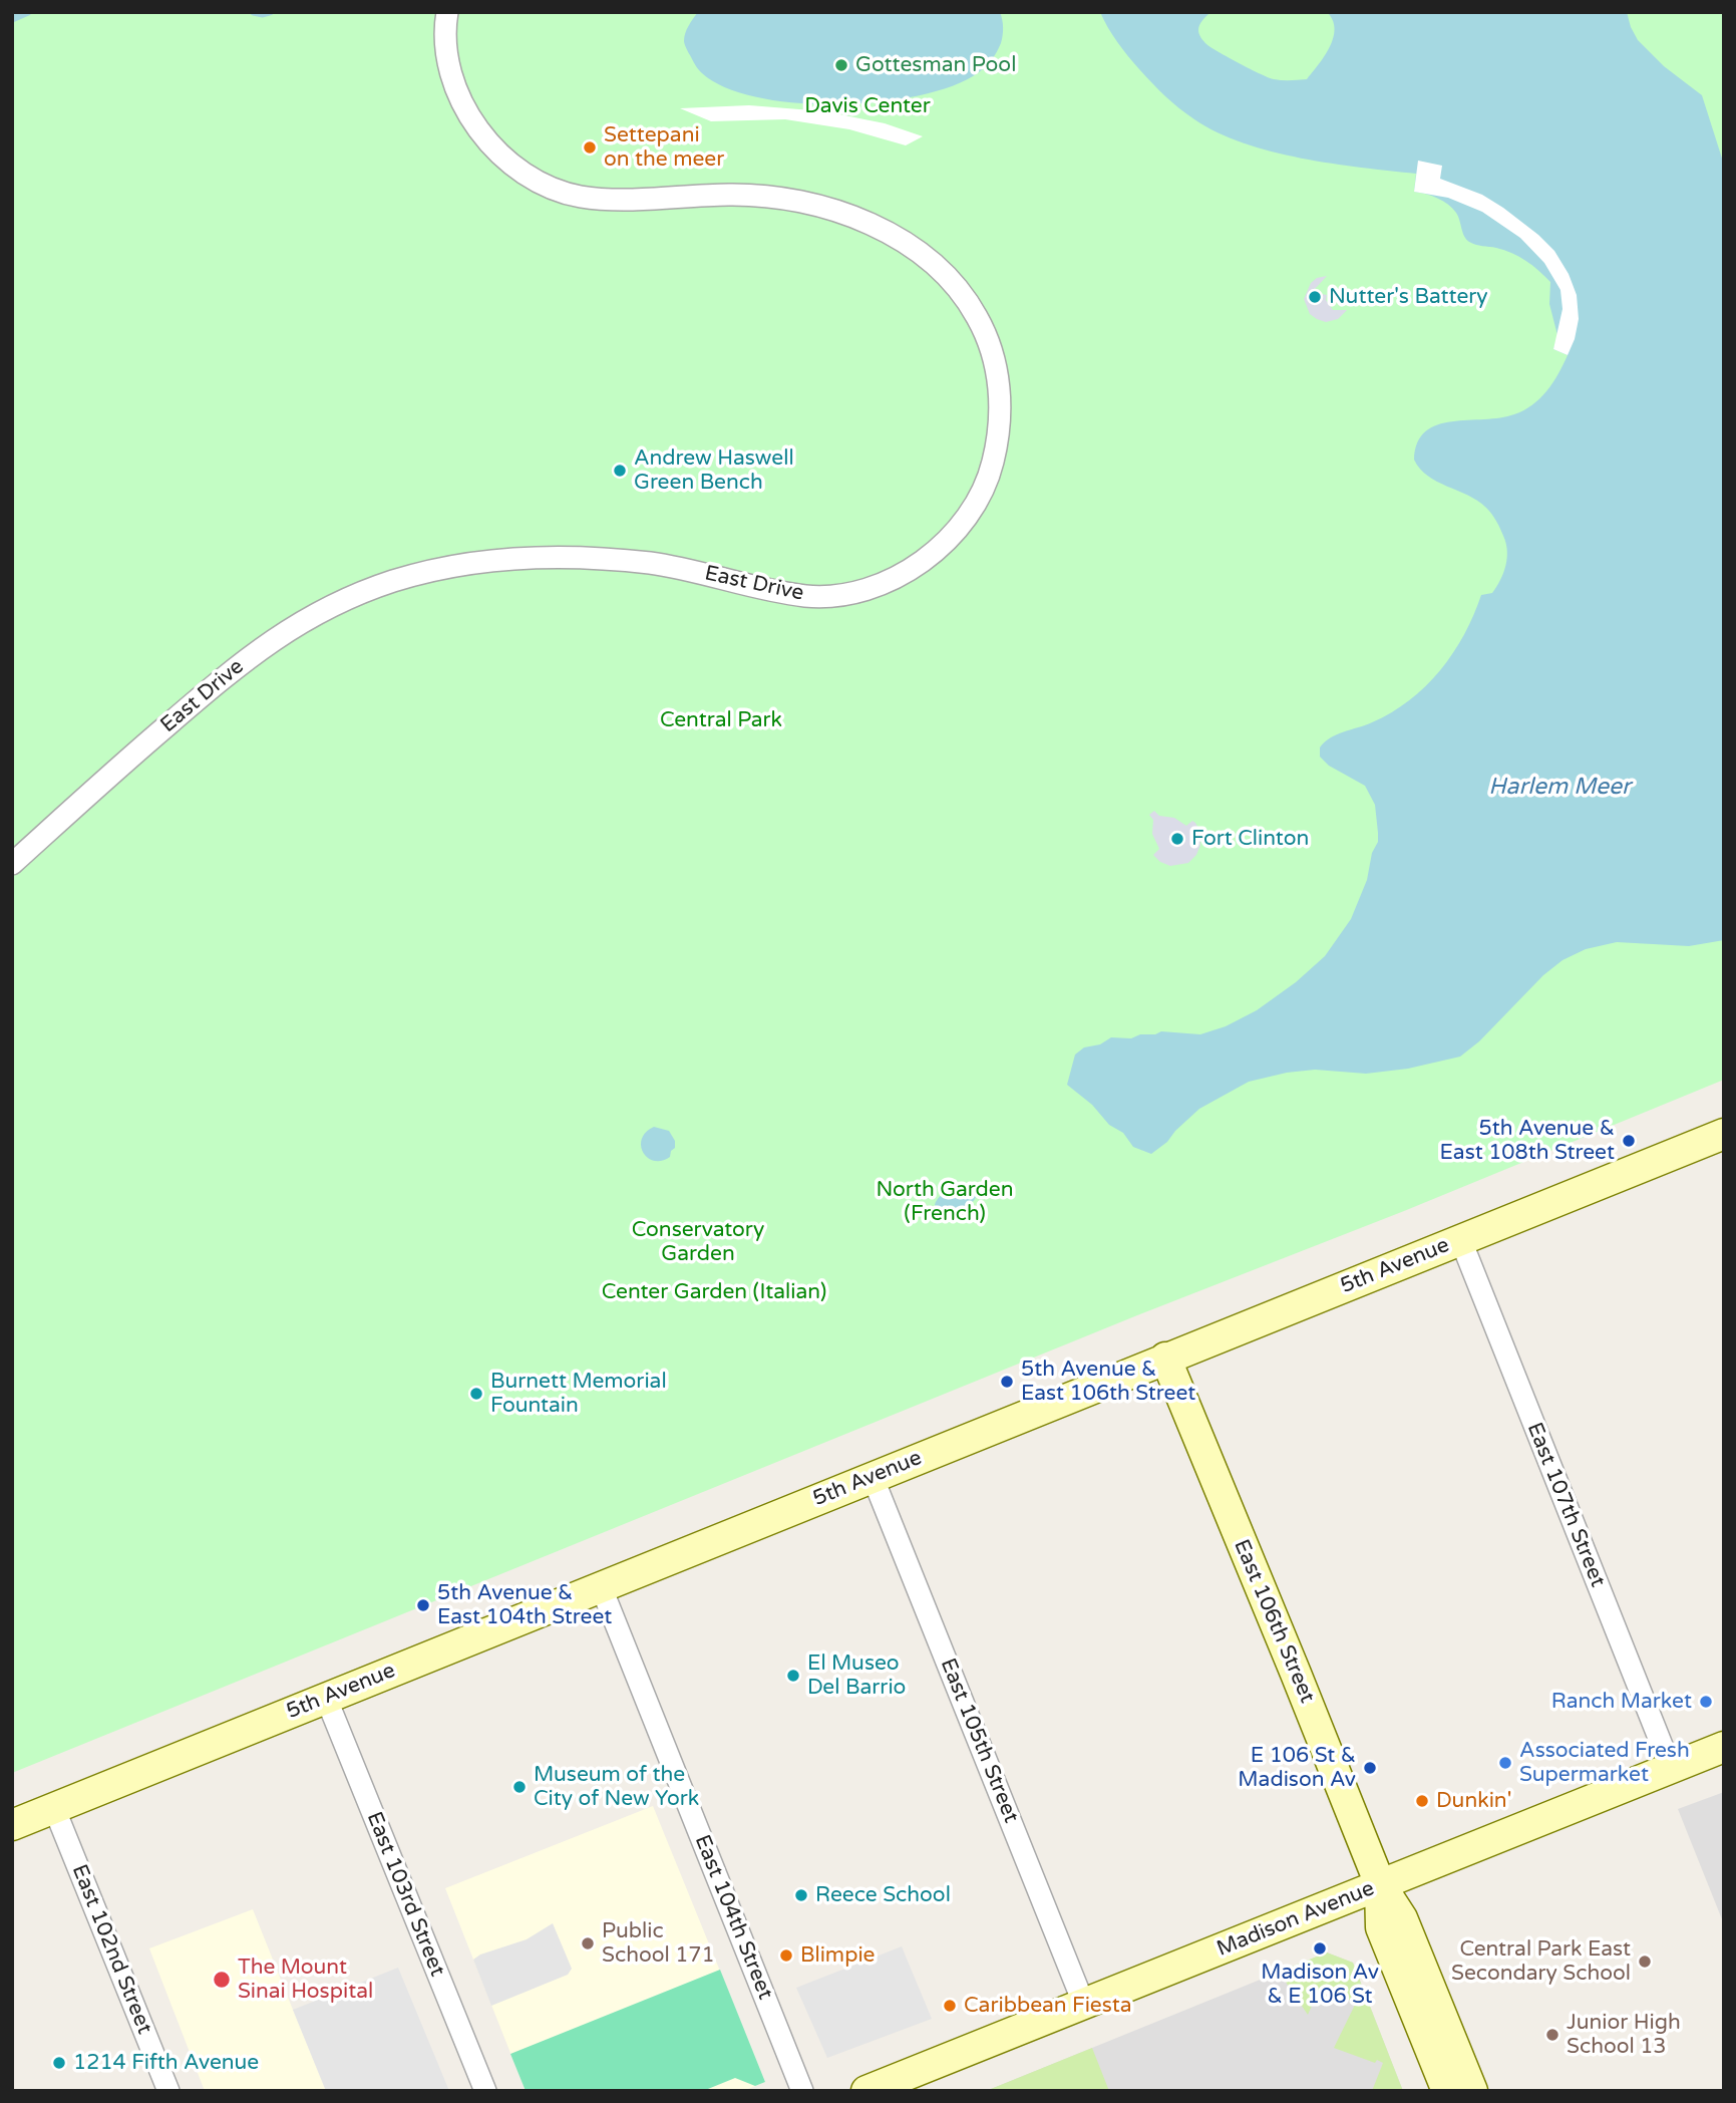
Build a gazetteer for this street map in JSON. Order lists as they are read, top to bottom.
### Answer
{
  "streets": {
    "main road": ["5th Avenue", "East 106th Street", "Madison Avenue"],
    "street": [
      "East Drive",
      "East 107th Street",
      "East 105th Street",
      "East 103rd Street",
      "East 104th Street",
      "East 102nd Street"
    ]
  },
  "crossings": [
    ["5th Avenue", "East 107th Street"],
    ["5th Avenue", "East 106th Street"],
    ["5th Avenue", "East 105th Street"],
    ["5th Avenue", "East 103rd Street"],
    ["5th Avenue", "East 104th Street"],
    ["5th Avenue", "East 102nd Street"],
    ["East 107th Street", "Madison Avenue"],
    ["East 106th Street", "Madison Avenue"],
    ["East 105th Street", "Madison Avenue"]
  ],
  "water": ["Harlem Meer"],
  "parks": [
    "Davis Center",
    "Central Park",
    "North Garden (French)",
    "Conservatory Garden",
    "Center Garden (Italian)"
  ],
  "places": [
    "Gottesman Pool",
    "Settepani on the meer",
    "Nutter's Battery",
    "Andrew Haswell Green Bench",
    "Fort Clinton",
    "5th Avenue & East 108th Street",
    "5th Avenue & East 106th Street",
    "Burnett Memorial Fountain",
    "5th Avenue & East 104th Street",
    "El Museo Del Barrio",
    "Ranch Market",
    "Associated Fresh Supermarket",
    "E 106 St & Madison Av",
    "Museum of the City of New York",
    "Dunkin'",
    "Reece School",
    "Public School 171",
    "Madison Av & E 106 St",
    "Blimpie",
    "Central Park East Secondary School",
    "The Mount Sinai Hospital",
    "Caribbean Fiesta",
    "Junior High School 13",
    "1214 Fifth Avenue"
  ]
}
